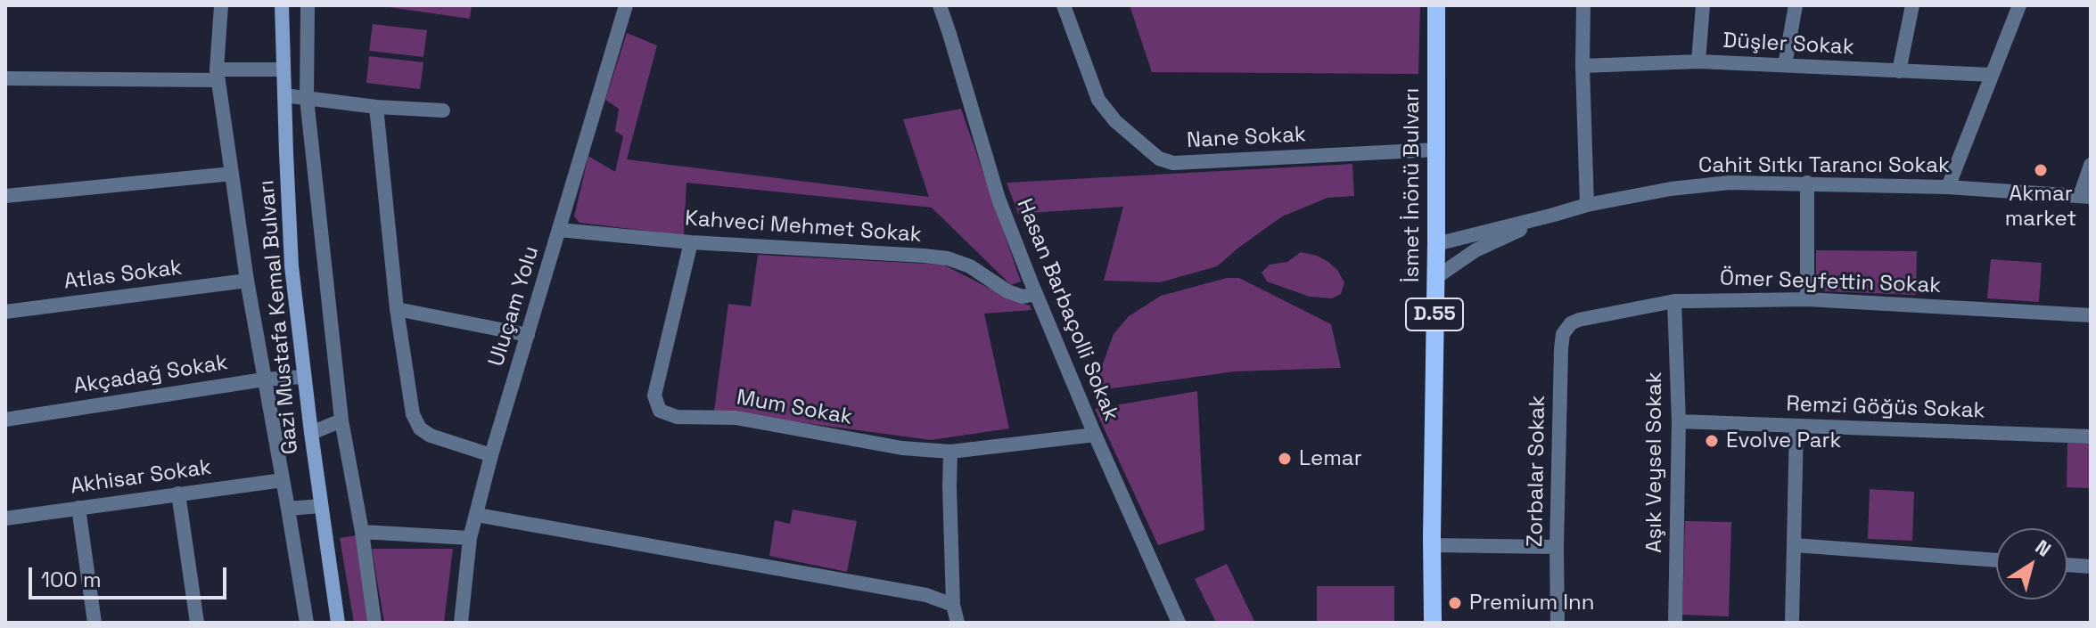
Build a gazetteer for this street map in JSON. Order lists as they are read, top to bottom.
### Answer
{
  "streets": {
    "main road": ["İsmet İnönü Bulvarı", "D.55", "Gazi Mustafa Kemal Bulvarı"],
    "street": [
      "Düşler Sokak",
      "Nane Sokak",
      "Cahit Sıtkı Tarancı Sokak",
      "Kahveci Mehmet Sokak",
      "Atlas Sokak",
      "Ömer Seyfettin Sokak",
      "Uluçam Yolu",
      "Hasan Barbaçolli Sokak",
      "Akçadağ Sokak",
      "Mum Sokak",
      "Remzi Göğüs Sokak",
      "Aşık Veysel Sokak",
      "Zorbalar Sokak",
      "Akhisar Sokak"
    ]
  },
  "crossings": [
    ["Nane Sokak", "İsmet İnönü Bulvarı"],
    ["Cahit Sıtkı Tarancı Sokak", "İsmet İnönü Bulvarı"],
    ["Kahveci Mehmet Sokak", "Uluçam Yolu"],
    ["Kahveci Mehmet Sokak", "Hasan Barbaçolli Sokak"],
    ["Kahveci Mehmet Sokak", "Mum Sokak"],
    ["Ömer Seyfettin Sokak", "Aşık Veysel Sokak"],
    ["Ömer Seyfettin Sokak", "Zorbalar Sokak"],
    ["Hasan Barbaçolli Sokak", "Mum Sokak"],
    ["Gazi Mustafa Kemal Bulvarı", "Akçadağ Sokak"],
    ["Remzi Göğüs Sokak", "Aşık Veysel Sokak"]
  ],
  "places": [
    "Akmar market",
    "Evolve Park",
    "Lemar",
    "Premium Inn"
  ],
  "scale_bar": "100 m",
  "north": "top right"
}
